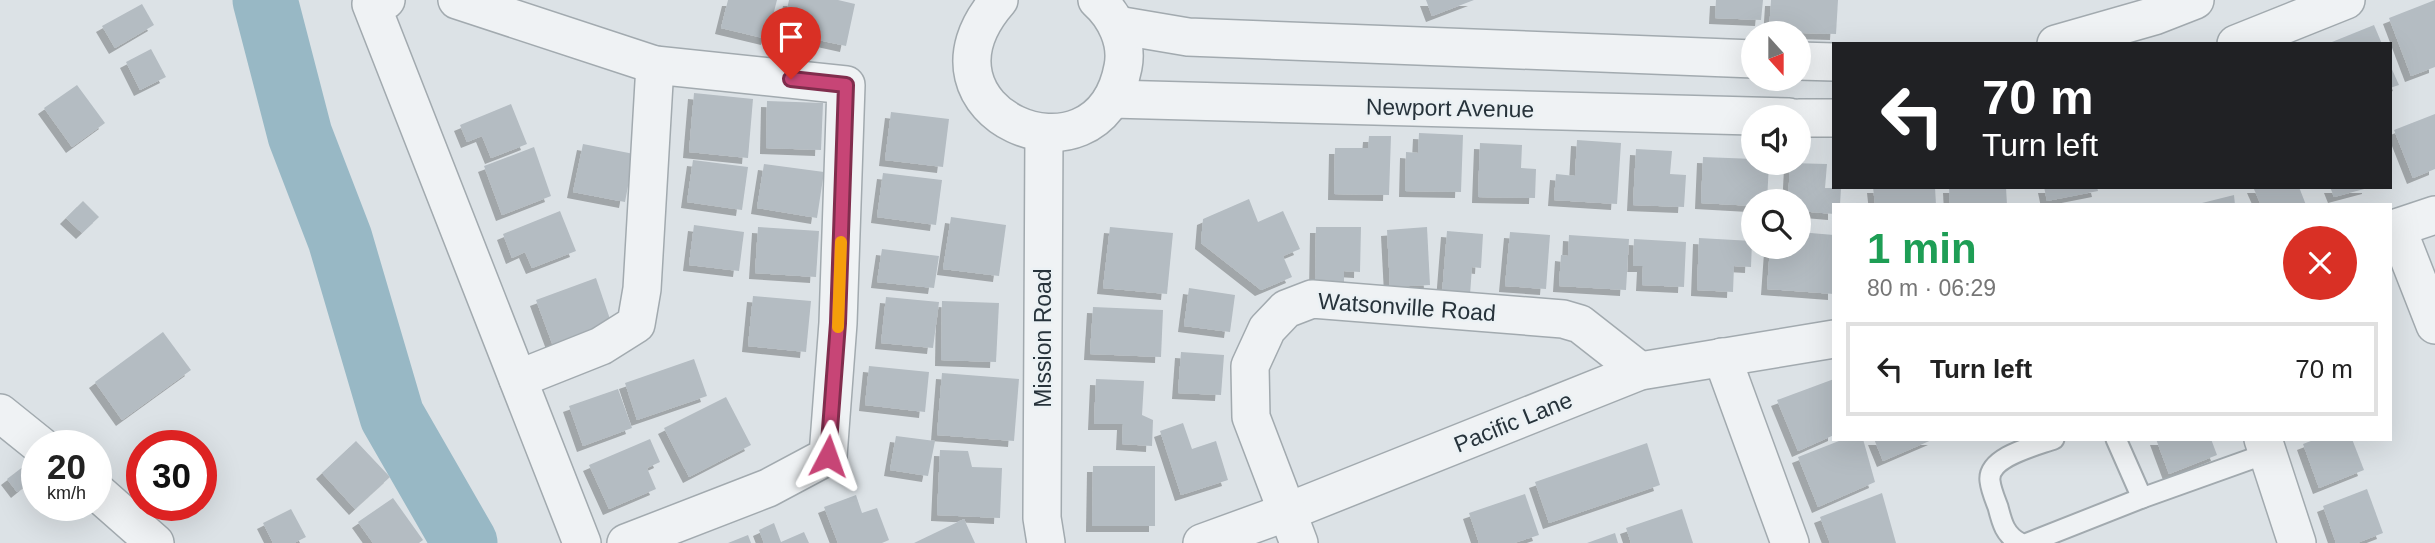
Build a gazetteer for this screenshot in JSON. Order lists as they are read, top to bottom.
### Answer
{
  "streets": {
    "street": [
      "Newport Avenue",
      "Watsonville Road",
      "Mission Road",
      "Pacific Lane"
    ]
  },
  "crossings": [
    ["Watsonville Road", "Pacific Lane"]
  ],
  "north": "bottom",
  "page": {
    "turn": ["70 m", "Turn left"],
    "heading": ["1 min", "80 m · 06:29"],
    "list": [
      {
        "name": "Turn left",
        "value": "70 m"
      }
    ],
    "speed": "20 km/h",
    "limit": "30"
  }
}
